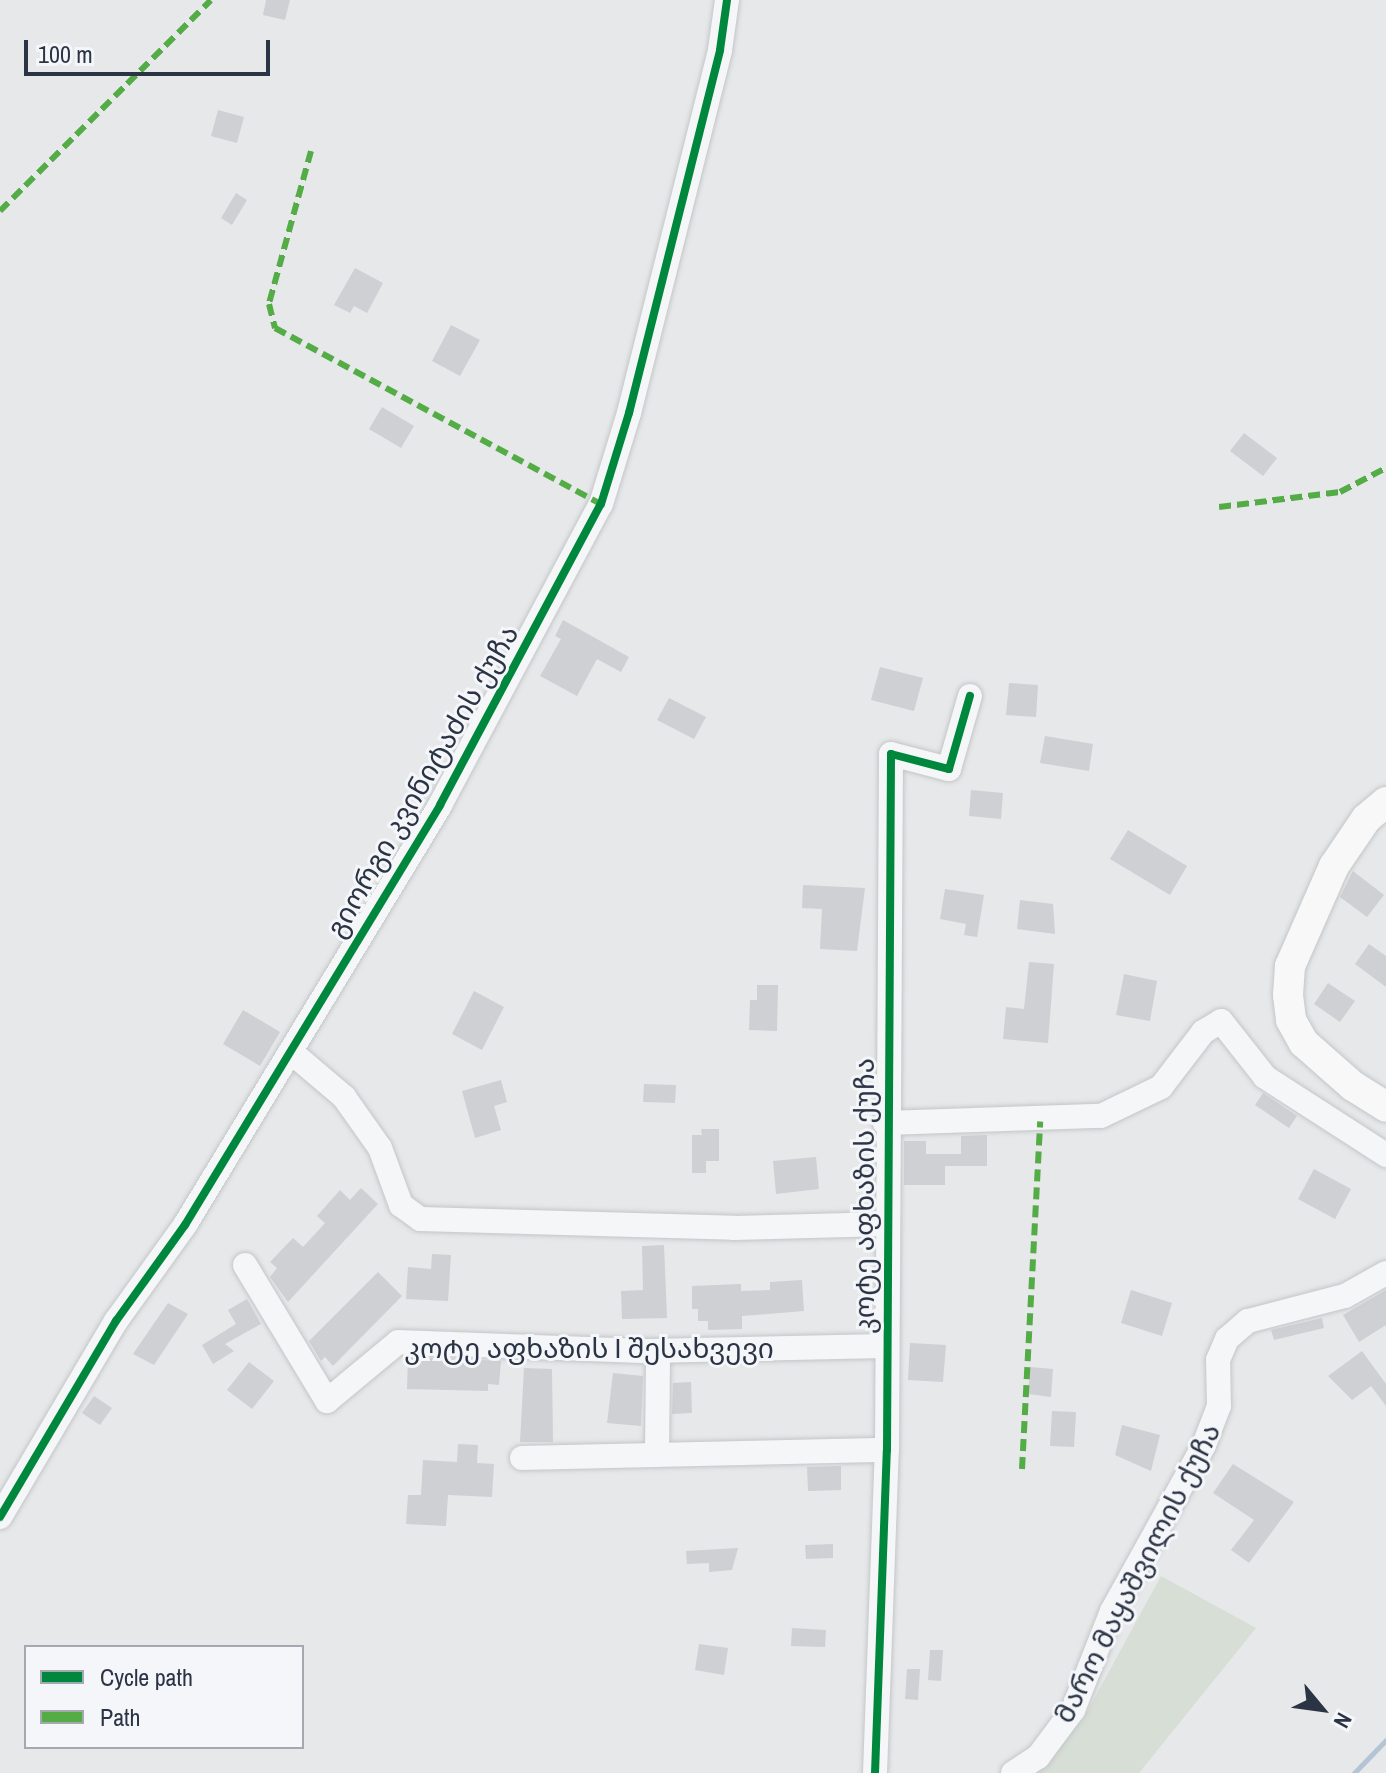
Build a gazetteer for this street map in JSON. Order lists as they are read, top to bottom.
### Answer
{
  "streets": {
    "street": [
      "გიორგი კვინიტაძის ქუჩა",
      "კოტე აფხაზის ქუჩა",
      "კოტე აფხაზის I შესახვევი",
      "მარო მაყაშვილის ქუჩა"
    ]
  },
  "crossings": [
    ["კოტე აფხაზის ქუჩა", "კოტე აფხაზის I შესახვევი"]
  ],
  "legend": ["Cycle path", "Path"],
  "scale_bar": "100 m",
  "north": "bottom right"
}
